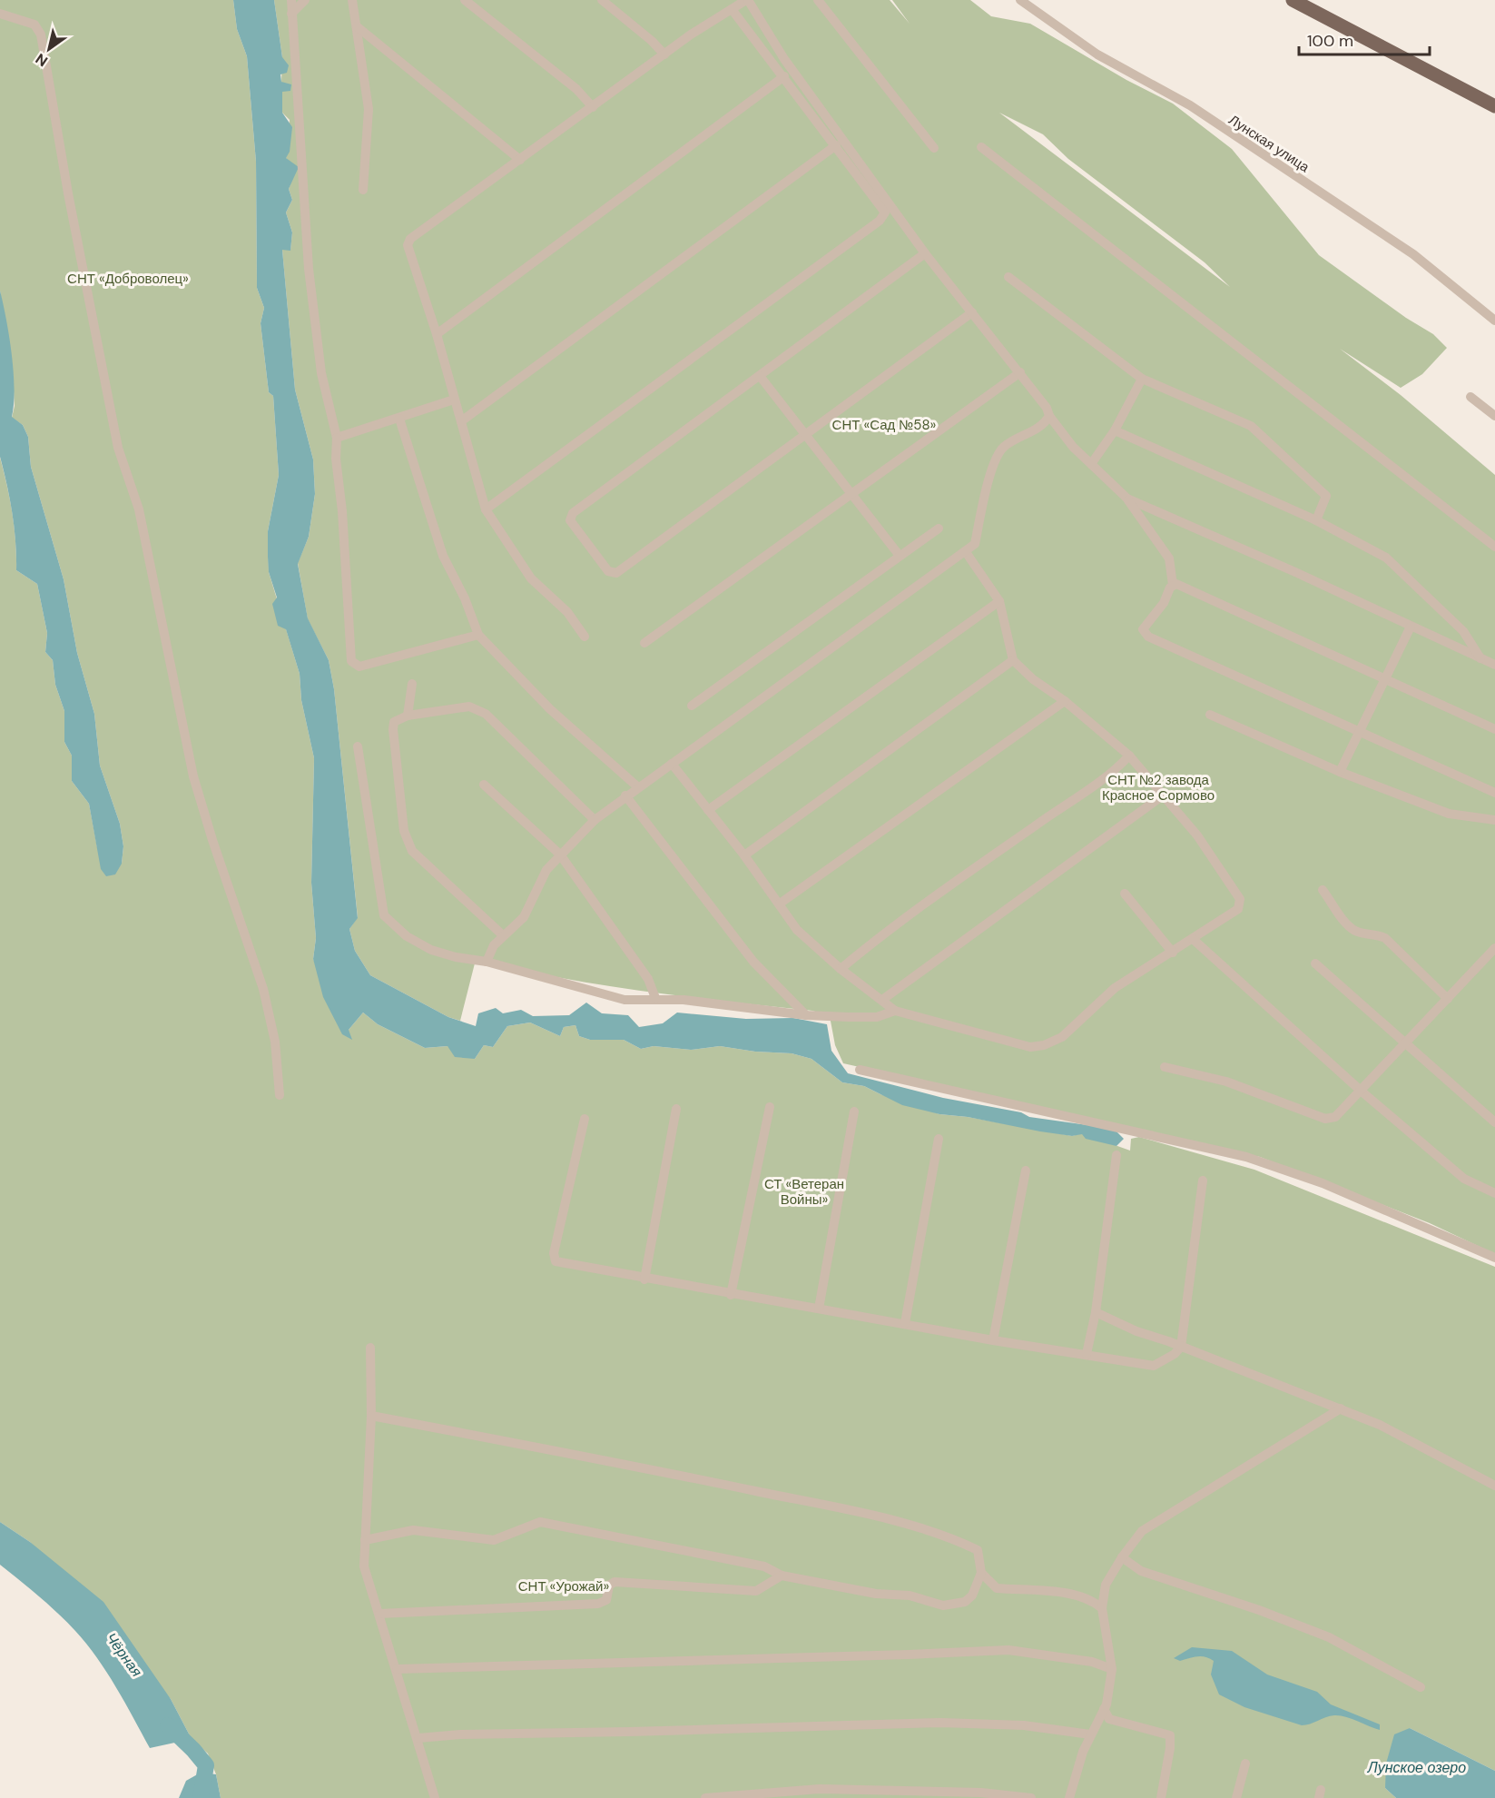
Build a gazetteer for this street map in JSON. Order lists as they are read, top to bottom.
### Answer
{
  "streets": {
    "street": ["Лунская улица"]
  },
  "water": ["Чёрная", "Лунское озеро"],
  "parks": [
    "СНТ «Доброволец»",
    "СНТ «Сад №58»",
    "СНТ №2 завода Красное Сормово",
    "СТ «Ветеран Войны»",
    "СНТ «Урожай»"
  ],
  "scale_bar": "100 m",
  "north": "bottom left"
}
